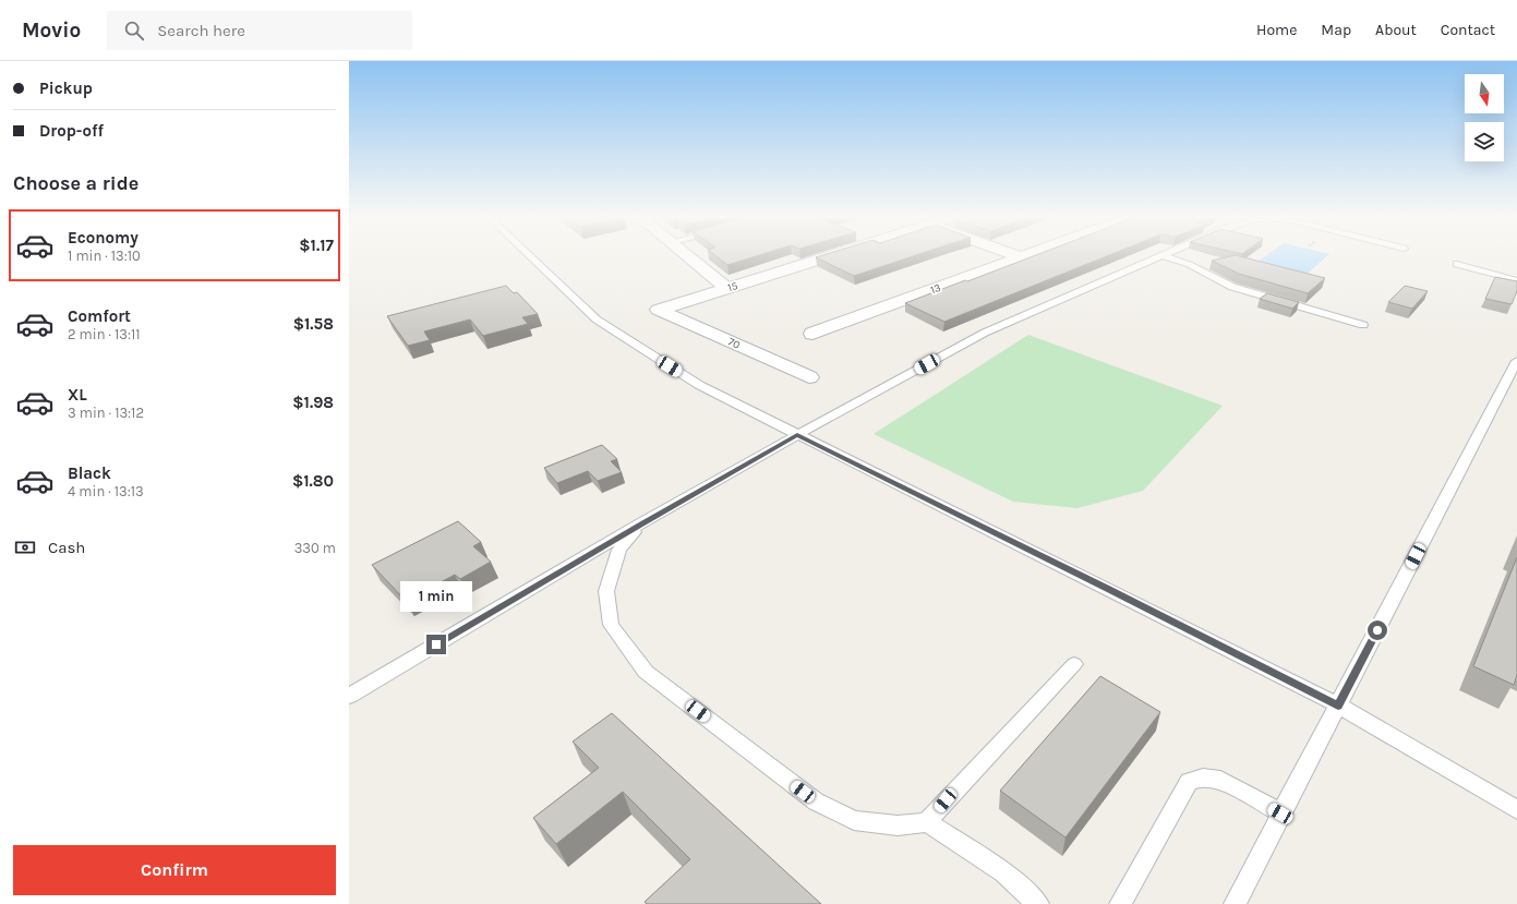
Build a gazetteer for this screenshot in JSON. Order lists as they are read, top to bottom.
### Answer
{
  "streets": {
    "street": ["15", "13", "70"]
  },
  "crossings": [
    ["15", "70"]
  ],
  "north": "bottom",
  "page": {
    "header": "Movio",
    "search": "Search here",
    "nav": [
      "Home",
      "Map",
      "About",
      "Contact"
    ],
    "banner": ["Pickup", "Drop-off"],
    "heading": "Choose a ride",
    "list": [
      {
        "name": "Economy",
        "note": "1 min · 13:10",
        "value": "$1.17"
      },
      {
        "name": "Comfort",
        "note": "2 min · 13:11",
        "value": "$1.58"
      },
      {
        "name": "XL",
        "note": "3 min · 13:12",
        "value": "$1.98"
      },
      {
        "name": "Black",
        "note": "4 min · 13:13",
        "value": "$1.80"
      }
    ],
    "pay": ["Cash", "330 m"],
    "bubble": "1 min",
    "buttons": "Confirm"
  }
}
